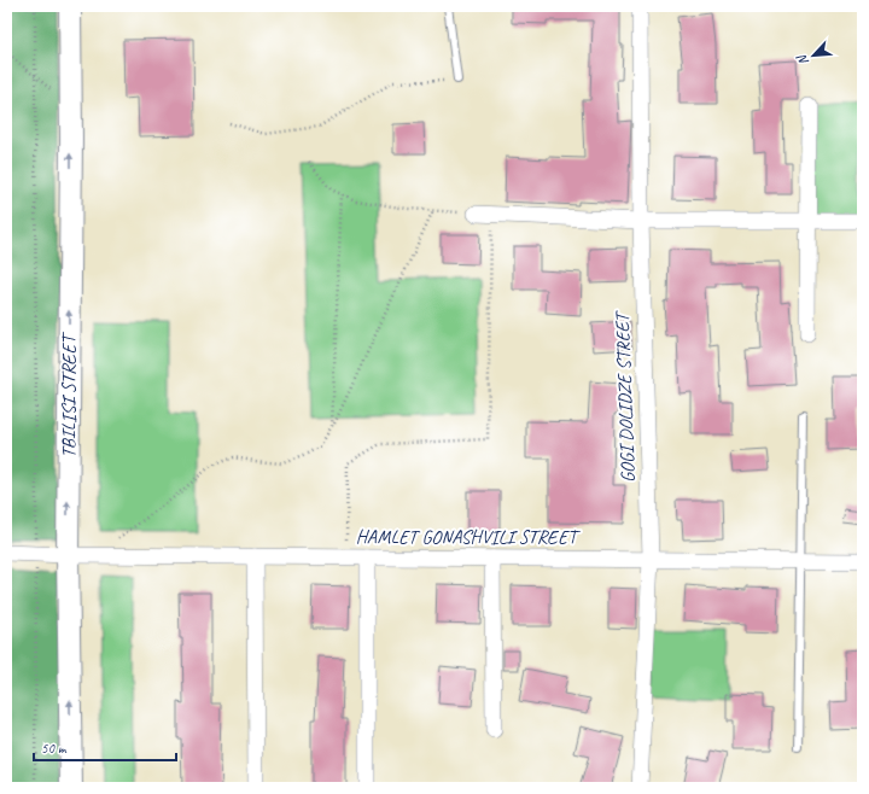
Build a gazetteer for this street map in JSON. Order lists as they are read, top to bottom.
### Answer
{
  "streets": {
    "main road": ["TBILISI STREET"],
    "street": ["GOGI DOLIDZE STREET", "HAMLET GONASHVILI STREET"]
  },
  "crossings": [
    ["TBILISI STREET", "HAMLET GONASHVILI STREET"],
    ["GOGI DOLIDZE STREET", "HAMLET GONASHVILI STREET"]
  ],
  "one_way": ["TBILISI STREET"],
  "scale_bar": "50 m",
  "north": "bottom left"
}
